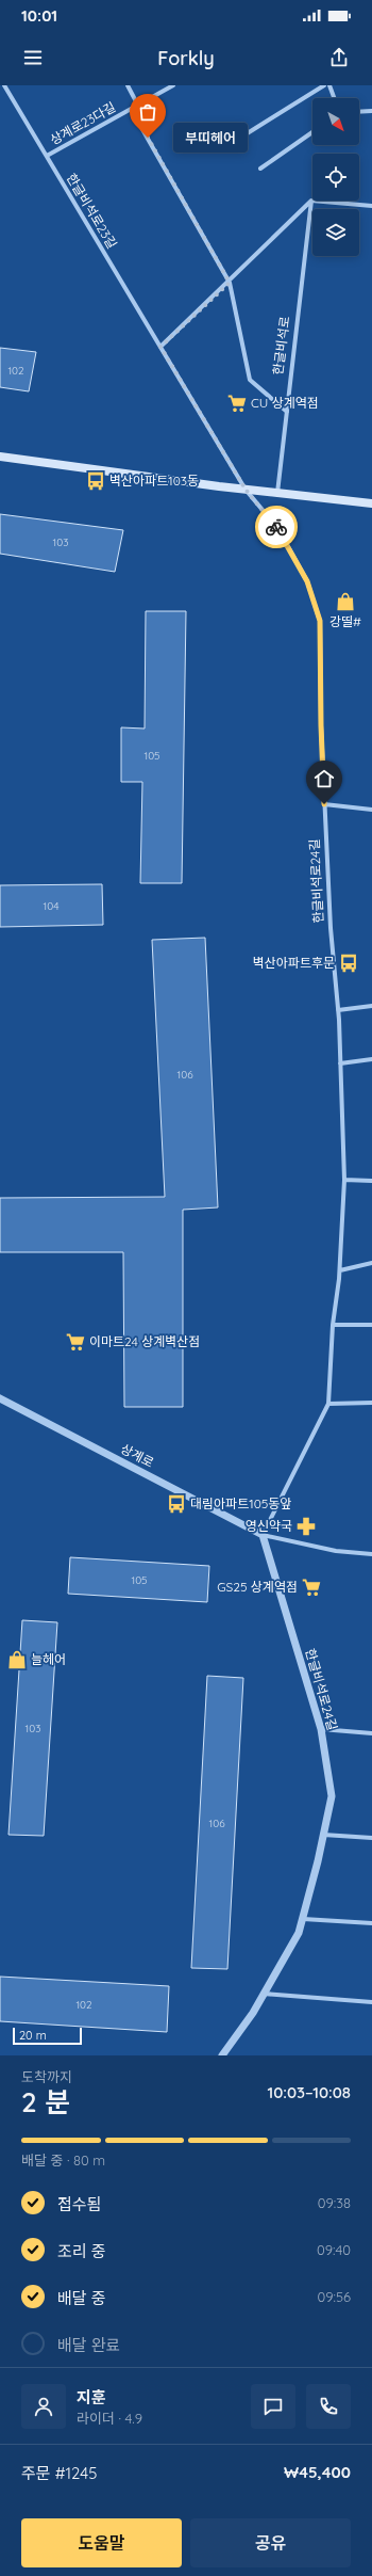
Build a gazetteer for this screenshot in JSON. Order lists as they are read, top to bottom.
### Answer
{
  "streets": {
    "street": [
      "상계로23다길",
      "한글비석로23길",
      "한글비석로",
      "한글비석로24길",
      "상계로"
    ]
  },
  "crossings": [
    ["상계로23다길", "한글비석로23길"],
    ["한글비석로23길", "한글비석로24길"],
    ["한글비석로24길", "상계로"]
  ],
  "places": {
    "other": ["부띠헤어"],
    "supermarket": ["CU 상계역점", "이마트24 상계벽산점", "GS25 상계역점"],
    "bus stop": ["벽산아파트103동", "벽산아파트후문", "대림아파트105동앞"],
    "shop": ["강띨#", "늘헤어"],
    "pharmacy": ["영신약국"]
  },
  "house_numbers": [
    "102",
    "103",
    "105",
    "104",
    "106",
    "105",
    "103",
    "106",
    "102"
  ],
  "scale_bar": "20 m",
  "north": "bottom right",
  "page": {
    "status": "10:01",
    "header": "Forkly",
    "bubble": "부띠헤어",
    "scale": "20 m",
    "heading": ["2 분", "도착까지", "10:03–10:08"],
    "panel": [
      "지훈",
      "라이더 · 4.9",
      "주문 #1245",
      "₩45,400"
    ],
    "bar": "배달 중 · 80 m",
    "list": [
      ["접수됨", "09:38"],
      ["조리 중", "09:40"],
      ["배달 중", "09:56"],
      "배달 완료"
    ],
    "buttons": ["도움말", "공유"]
  }
}
